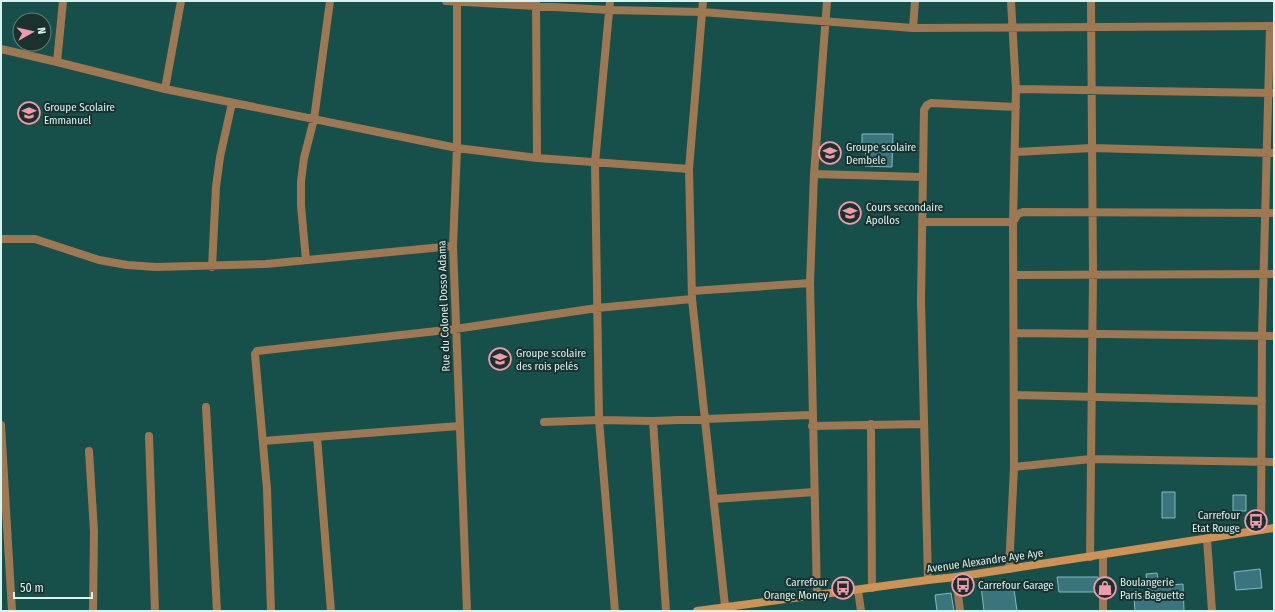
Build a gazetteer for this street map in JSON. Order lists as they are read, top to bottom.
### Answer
{
  "streets": {
    "street": ["Rue du Colonel Dosso Adama", "Avenue Alexandre Aye Aye"]
  },
  "places": {
    "school or university": [
      "Groupe Scolaire Emmanuel",
      "Groupe scolaire Dembele",
      "Cours secondaire Apollos",
      "Groupe scolaire des rois pelés"
    ],
    "bus stop": ["Carrefour Etat Rouge", "Carrefour Garage", "Carrefour Orange Money"],
    "shop": ["Boulangerie Paris Baguette"]
  },
  "scale_bar": "50 m",
  "north": "right"
}
